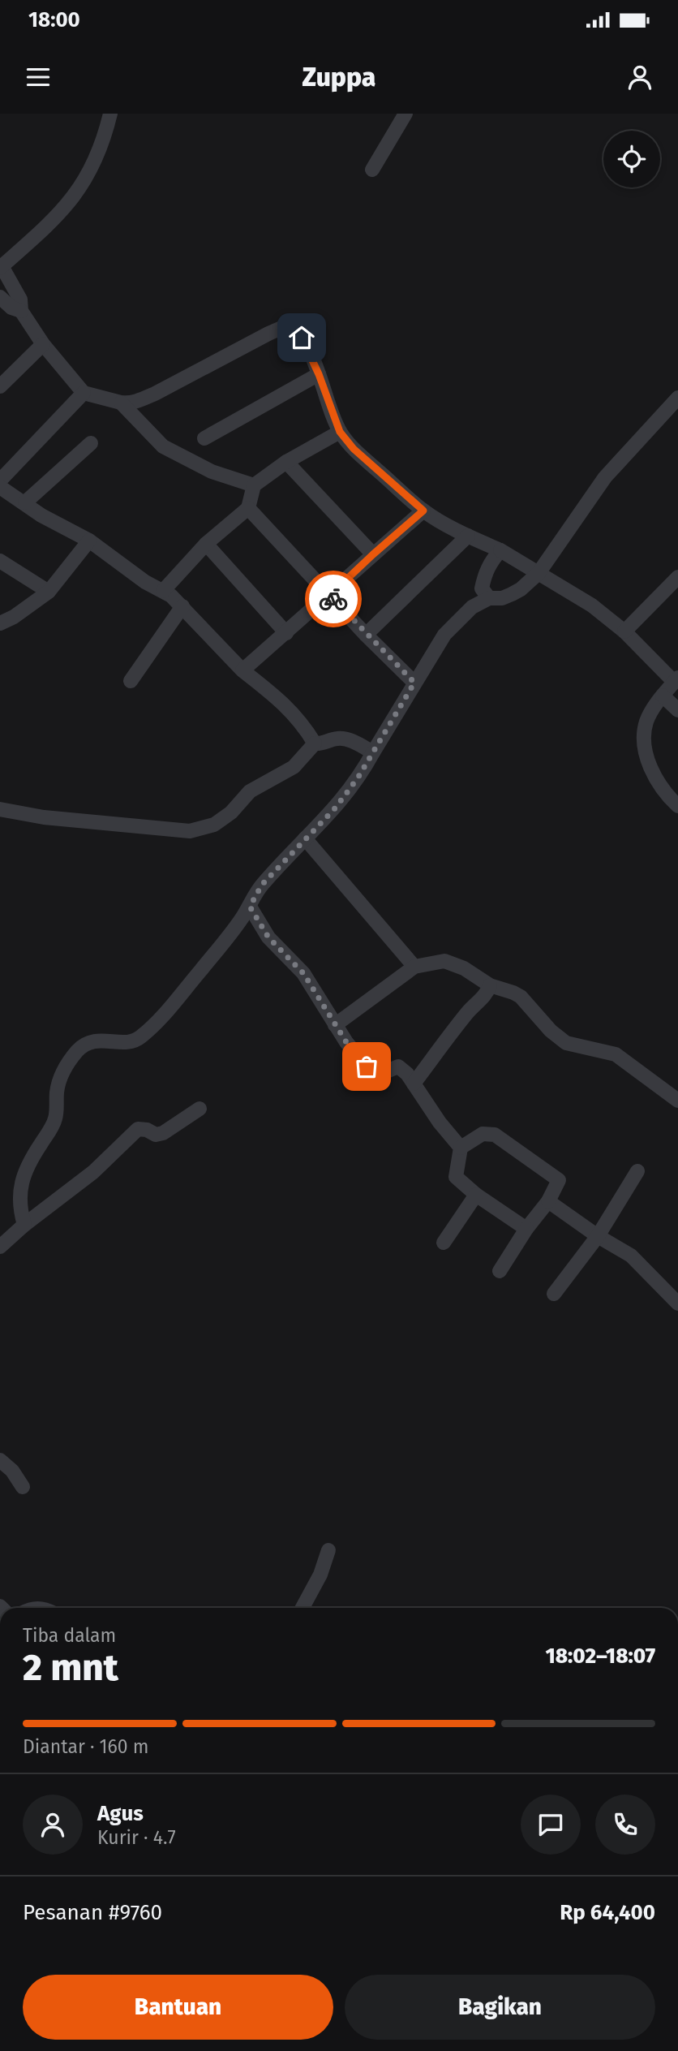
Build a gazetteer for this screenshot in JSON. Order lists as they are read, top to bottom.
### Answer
{
  "page": {
    "status": "18:00",
    "header": "Zuppa",
    "heading": ["2 mnt", "Tiba dalam", "18:02–18:07"],
    "panel": [
      "Agus",
      "Kurir · 4.7",
      "Pesanan #9760",
      "Rp 64,400"
    ],
    "bar": "Diantar · 160 m",
    "buttons": ["Bantuan", "Bagikan"]
  }
}
